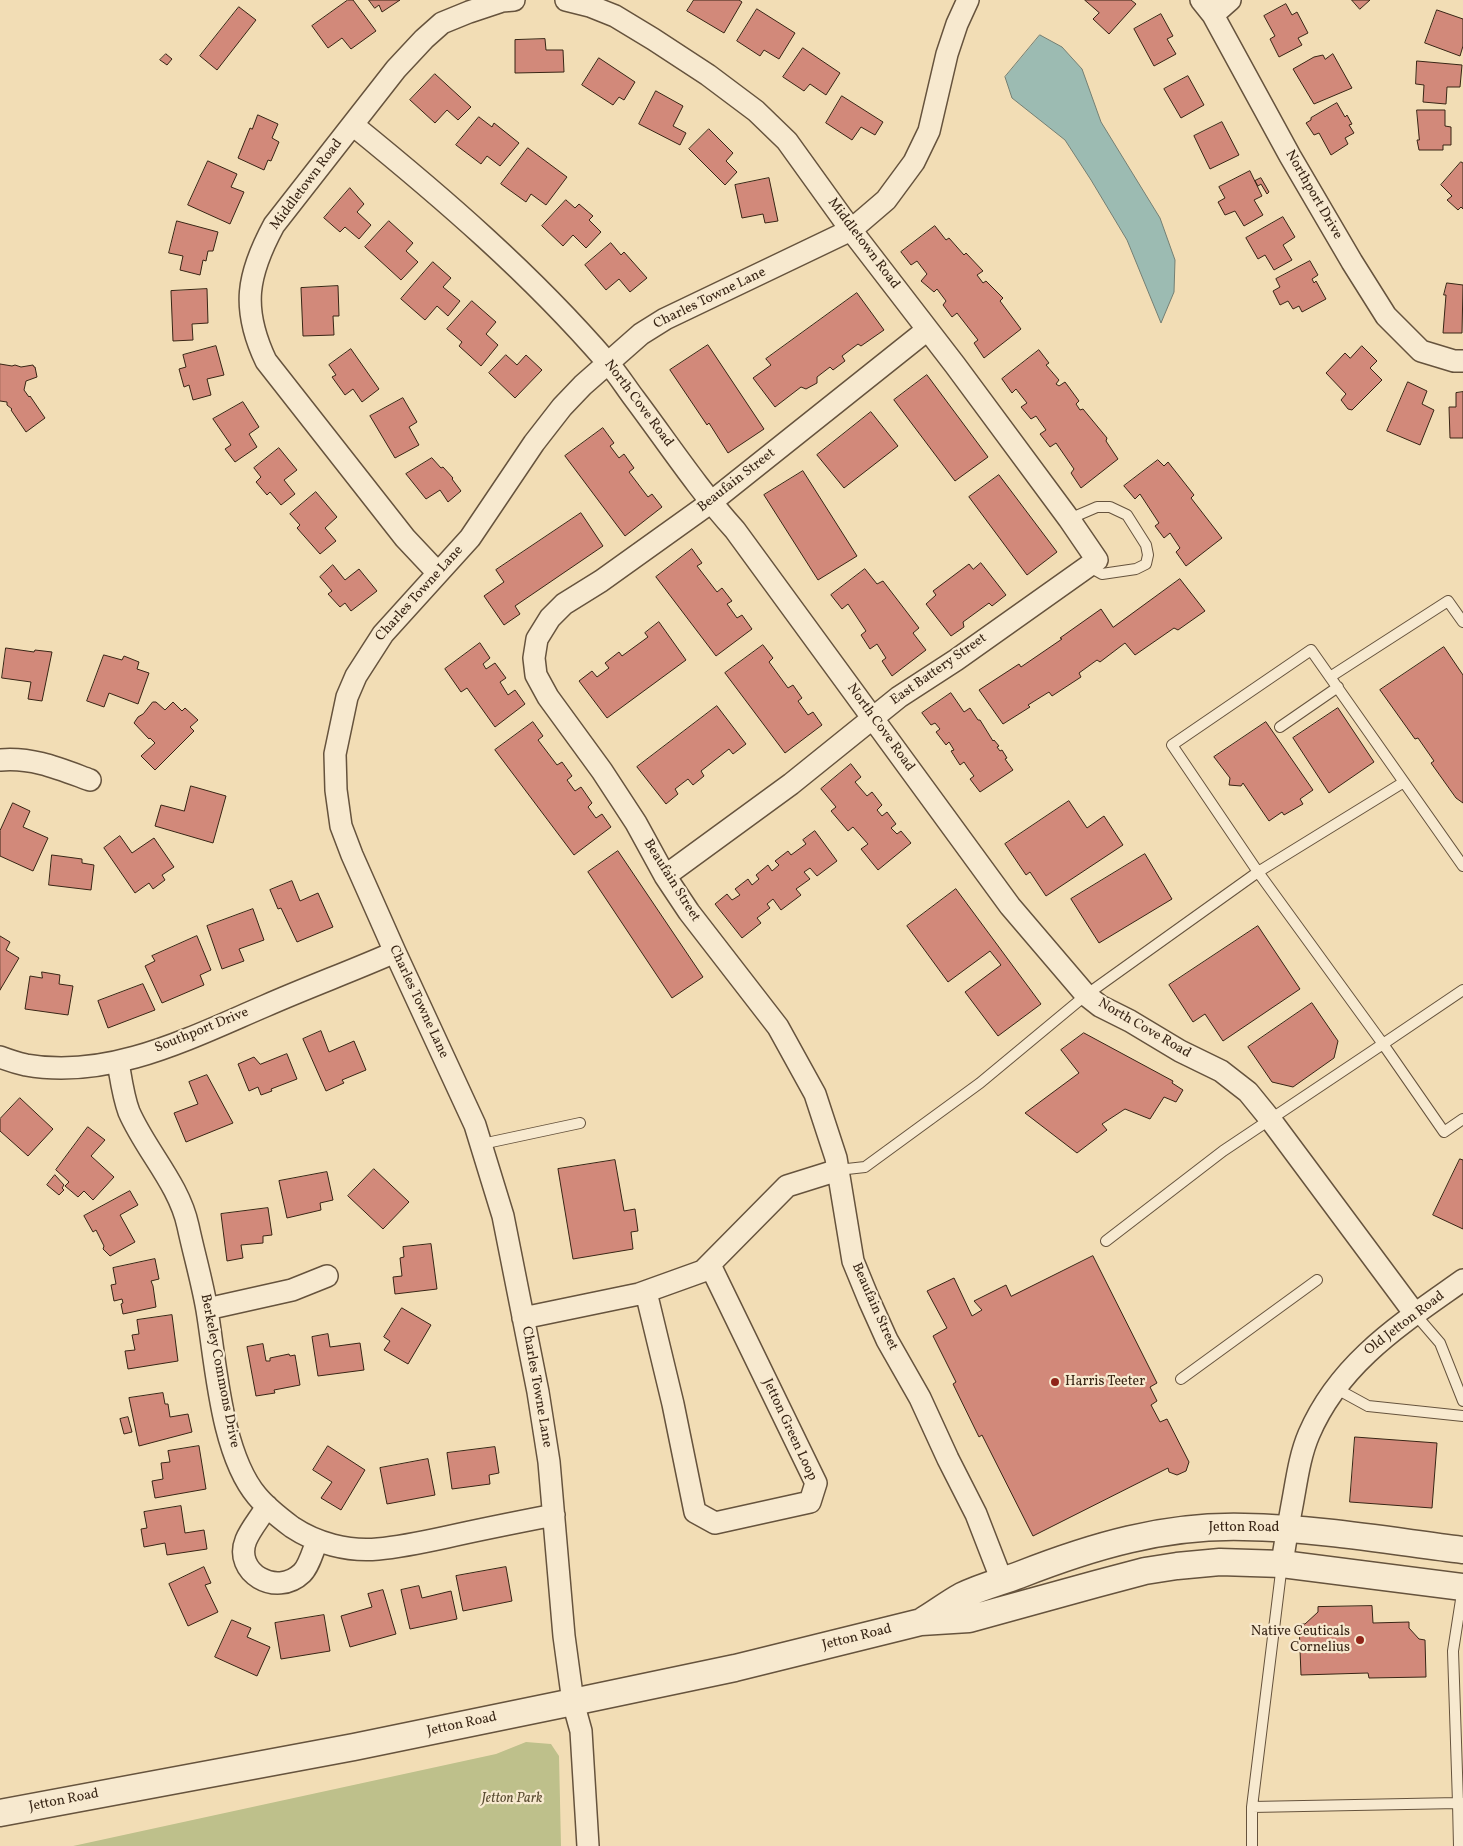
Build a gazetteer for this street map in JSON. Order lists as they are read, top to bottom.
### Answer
{
  "streets": {
    "street": [
      "Middletown Road",
      "Northport Drive",
      "Charles Towne Lane",
      "North Cove Road",
      "Beaufain Street",
      "East Battery Street",
      "Southport Drive",
      "Old Jetton Road",
      "Berkeley Commons Drive",
      "Jetton Green Loop",
      "Jetton Road"
    ]
  },
  "crossings": [
    ["Middletown Road", "Charles Towne Lane"],
    ["Middletown Road", "North Cove Road"],
    ["Middletown Road", "Beaufain Street"],
    ["Middletown Road", "East Battery Street"],
    ["Charles Towne Lane", "North Cove Road"],
    ["Charles Towne Lane", "Southport Drive"],
    ["Charles Towne Lane", "Berkeley Commons Drive"],
    ["Charles Towne Lane", "Jetton Road"],
    ["North Cove Road", "Beaufain Street"],
    ["North Cove Road", "East Battery Street"],
    ["North Cove Road", "Old Jetton Road"],
    ["Beaufain Street", "East Battery Street"],
    ["Beaufain Street", "Jetton Road"],
    ["Southport Drive", "Berkeley Commons Drive"],
    ["Old Jetton Road", "Jetton Road"]
  ],
  "parks": ["Jetton Park"],
  "places": ["Harris Teeter", "Native Ceuticals Cornelius"]
}
